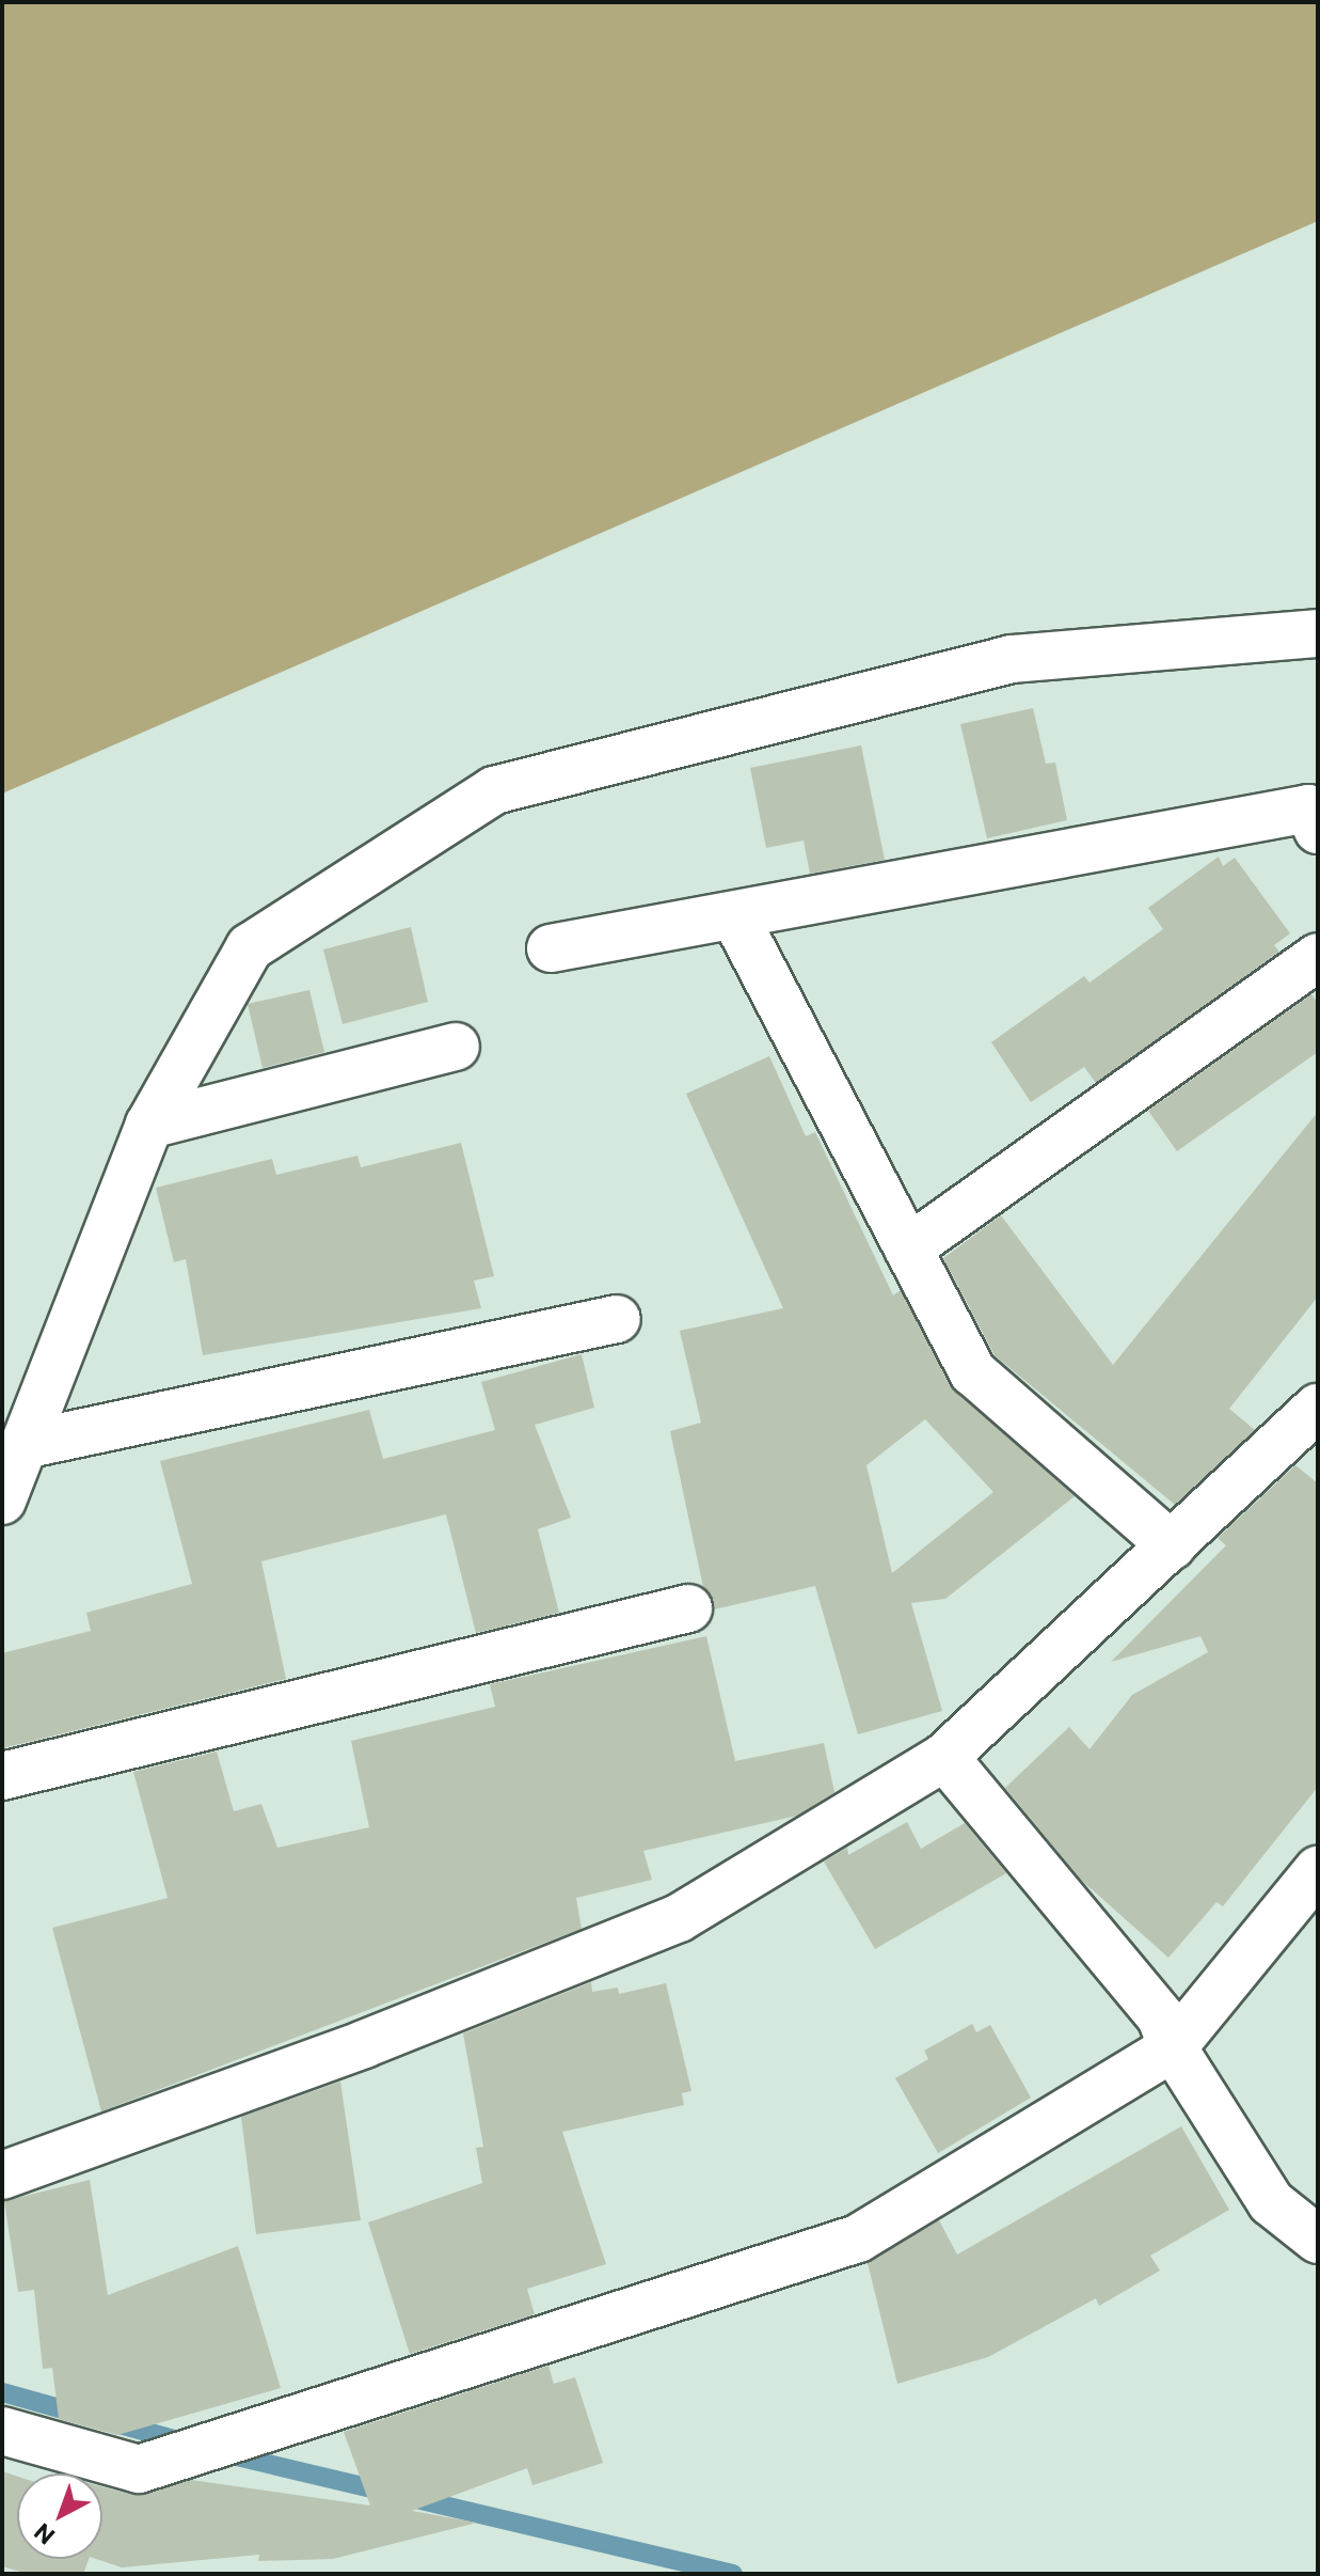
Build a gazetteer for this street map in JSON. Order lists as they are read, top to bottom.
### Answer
{
  "north": "bottom left"
}
